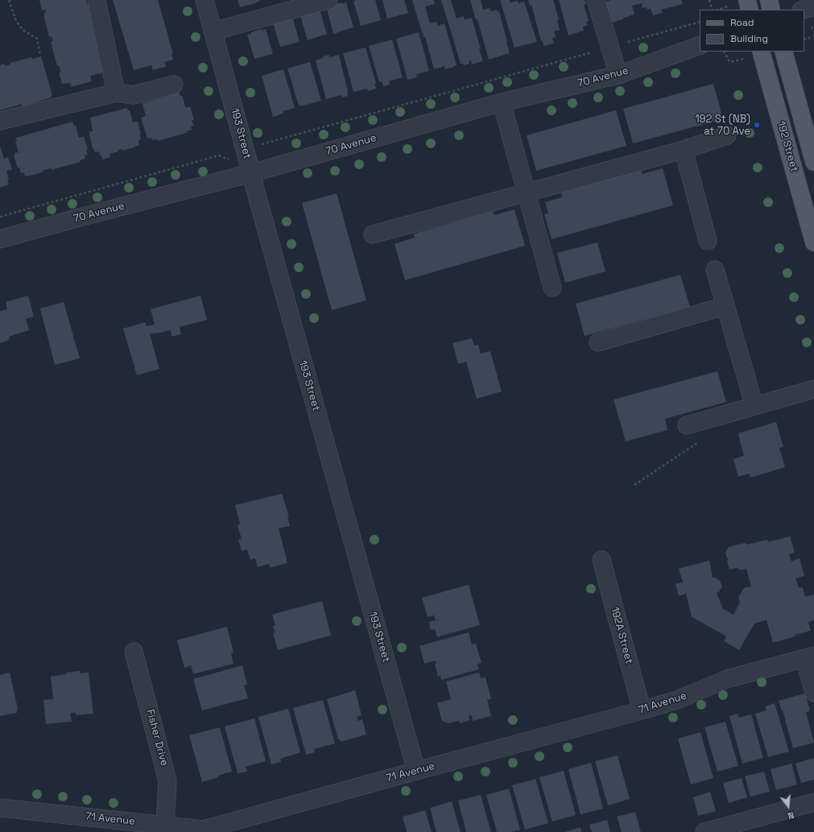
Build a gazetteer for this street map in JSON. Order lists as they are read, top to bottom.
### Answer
{
  "streets": {
    "main road": ["192 Street"],
    "street": [
      "70 Avenue",
      "193 Street",
      "192A Street",
      "71 Avenue",
      "Fisher Drive"
    ]
  },
  "crossings": [
    ["70 Avenue", "193 Street"],
    ["193 Street", "71 Avenue"],
    ["192A Street", "71 Avenue"],
    ["71 Avenue", "Fisher Drive"]
  ],
  "places": ["192 St (NB) at 70 Ave"],
  "legend": ["Road", "Building"],
  "north": "bottom"
}
